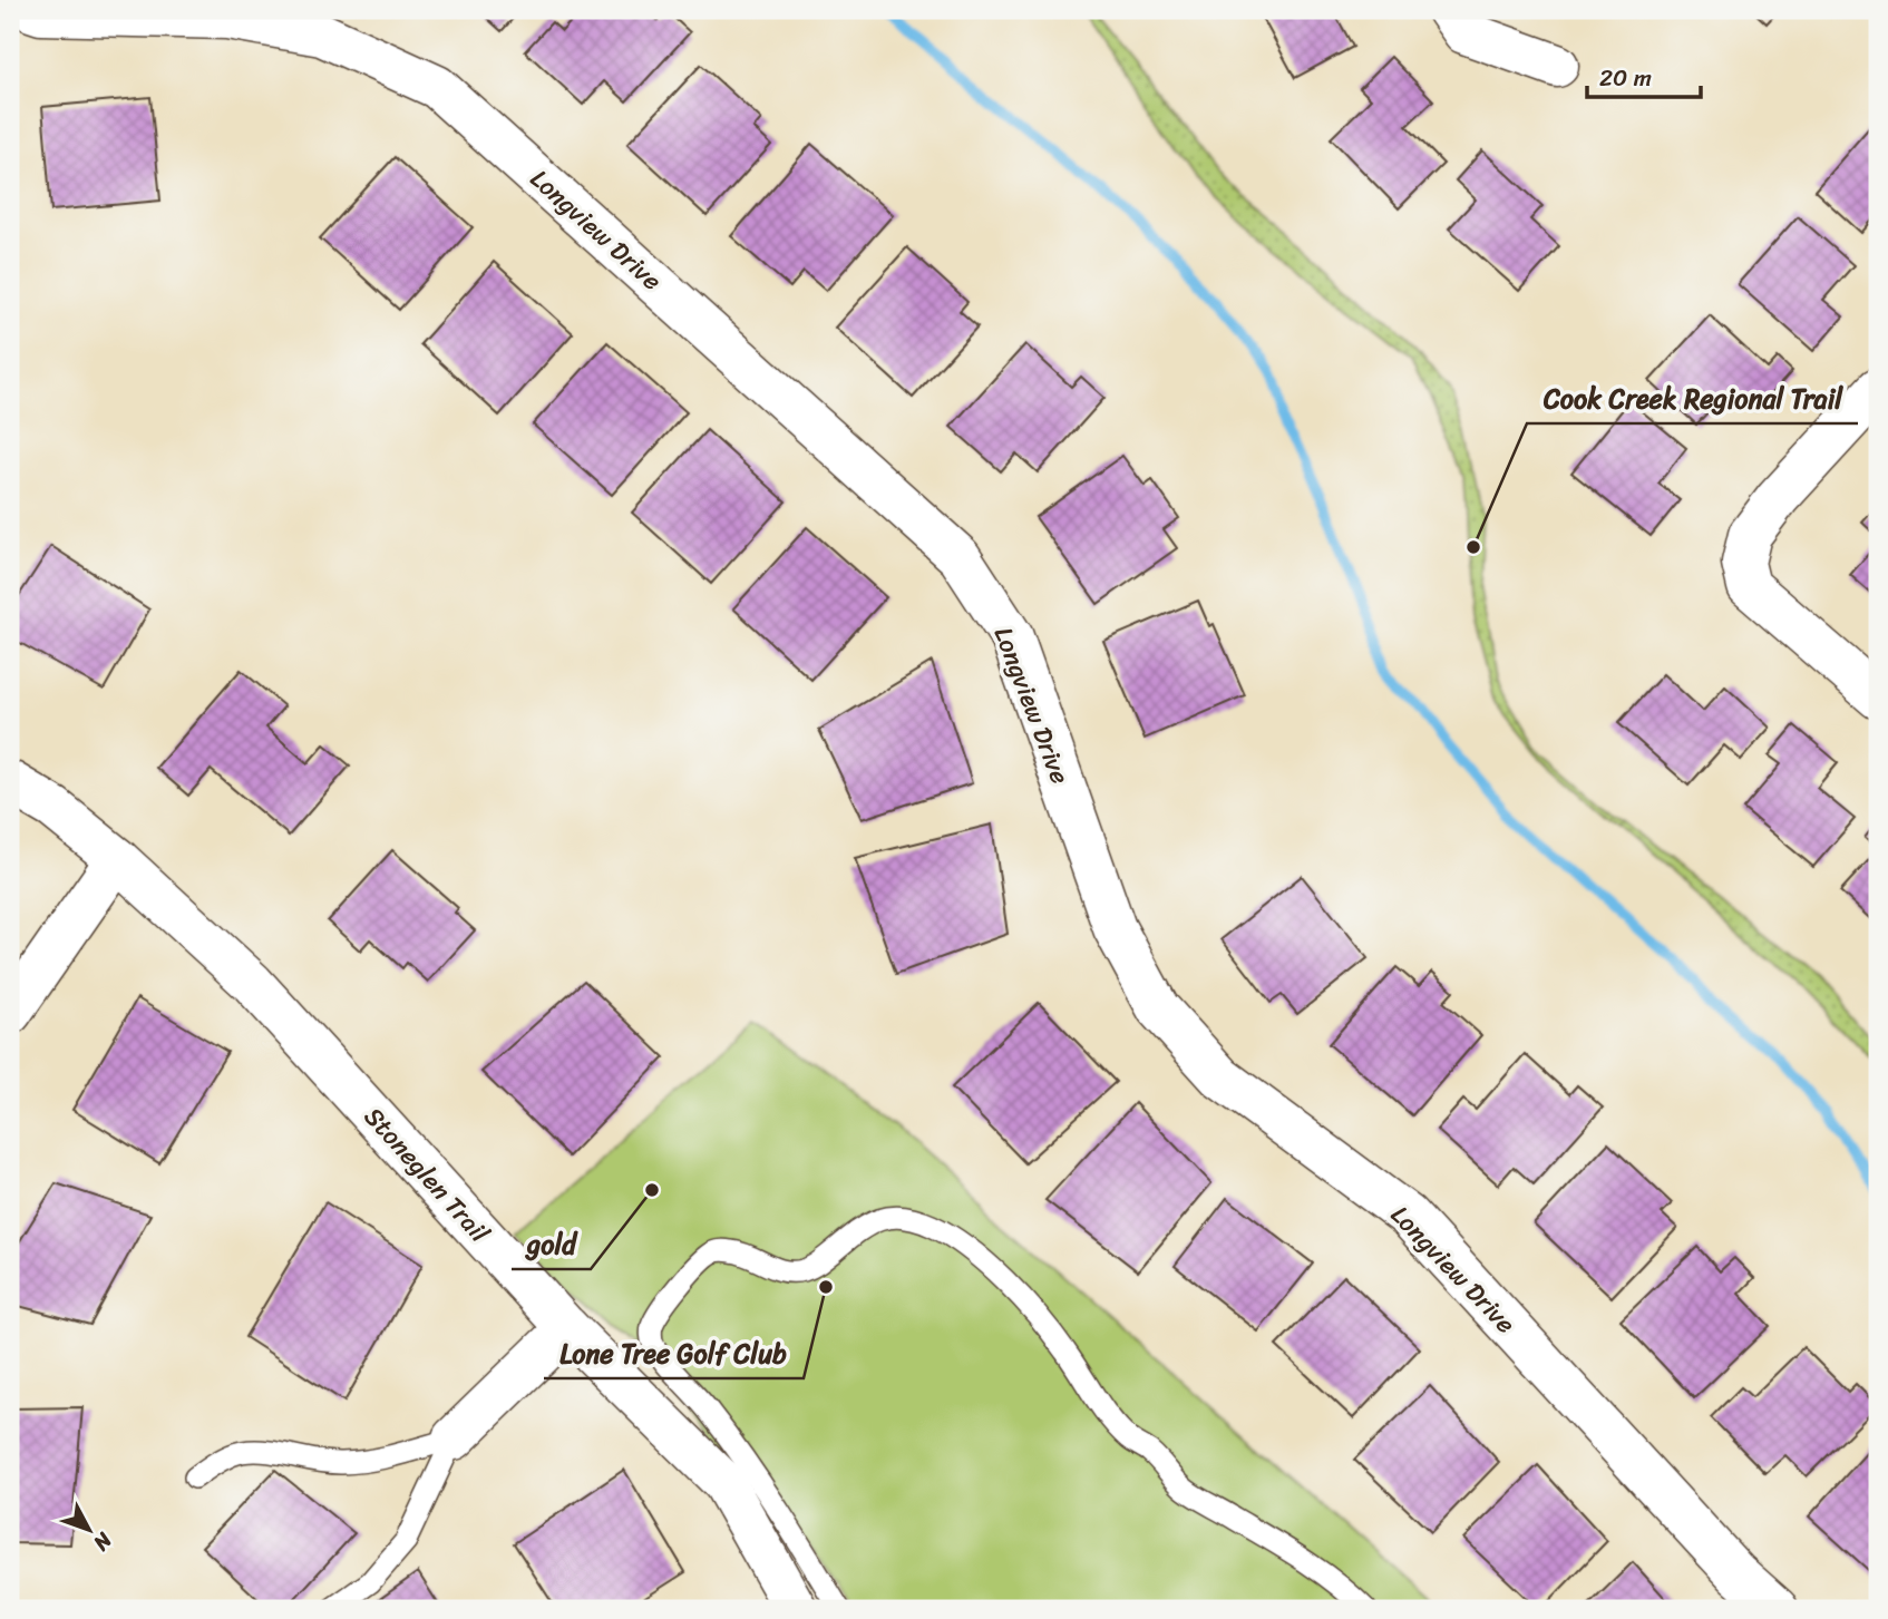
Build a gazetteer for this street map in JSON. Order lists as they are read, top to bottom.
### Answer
{
  "streets": {
    "street": ["Longview Drive", "Stoneglen Trail"]
  },
  "places": ["Cook Creek Regional Trail", "gold", "Lone Tree Golf Club"],
  "scale_bar": "20 m",
  "north": "bottom right"
}
